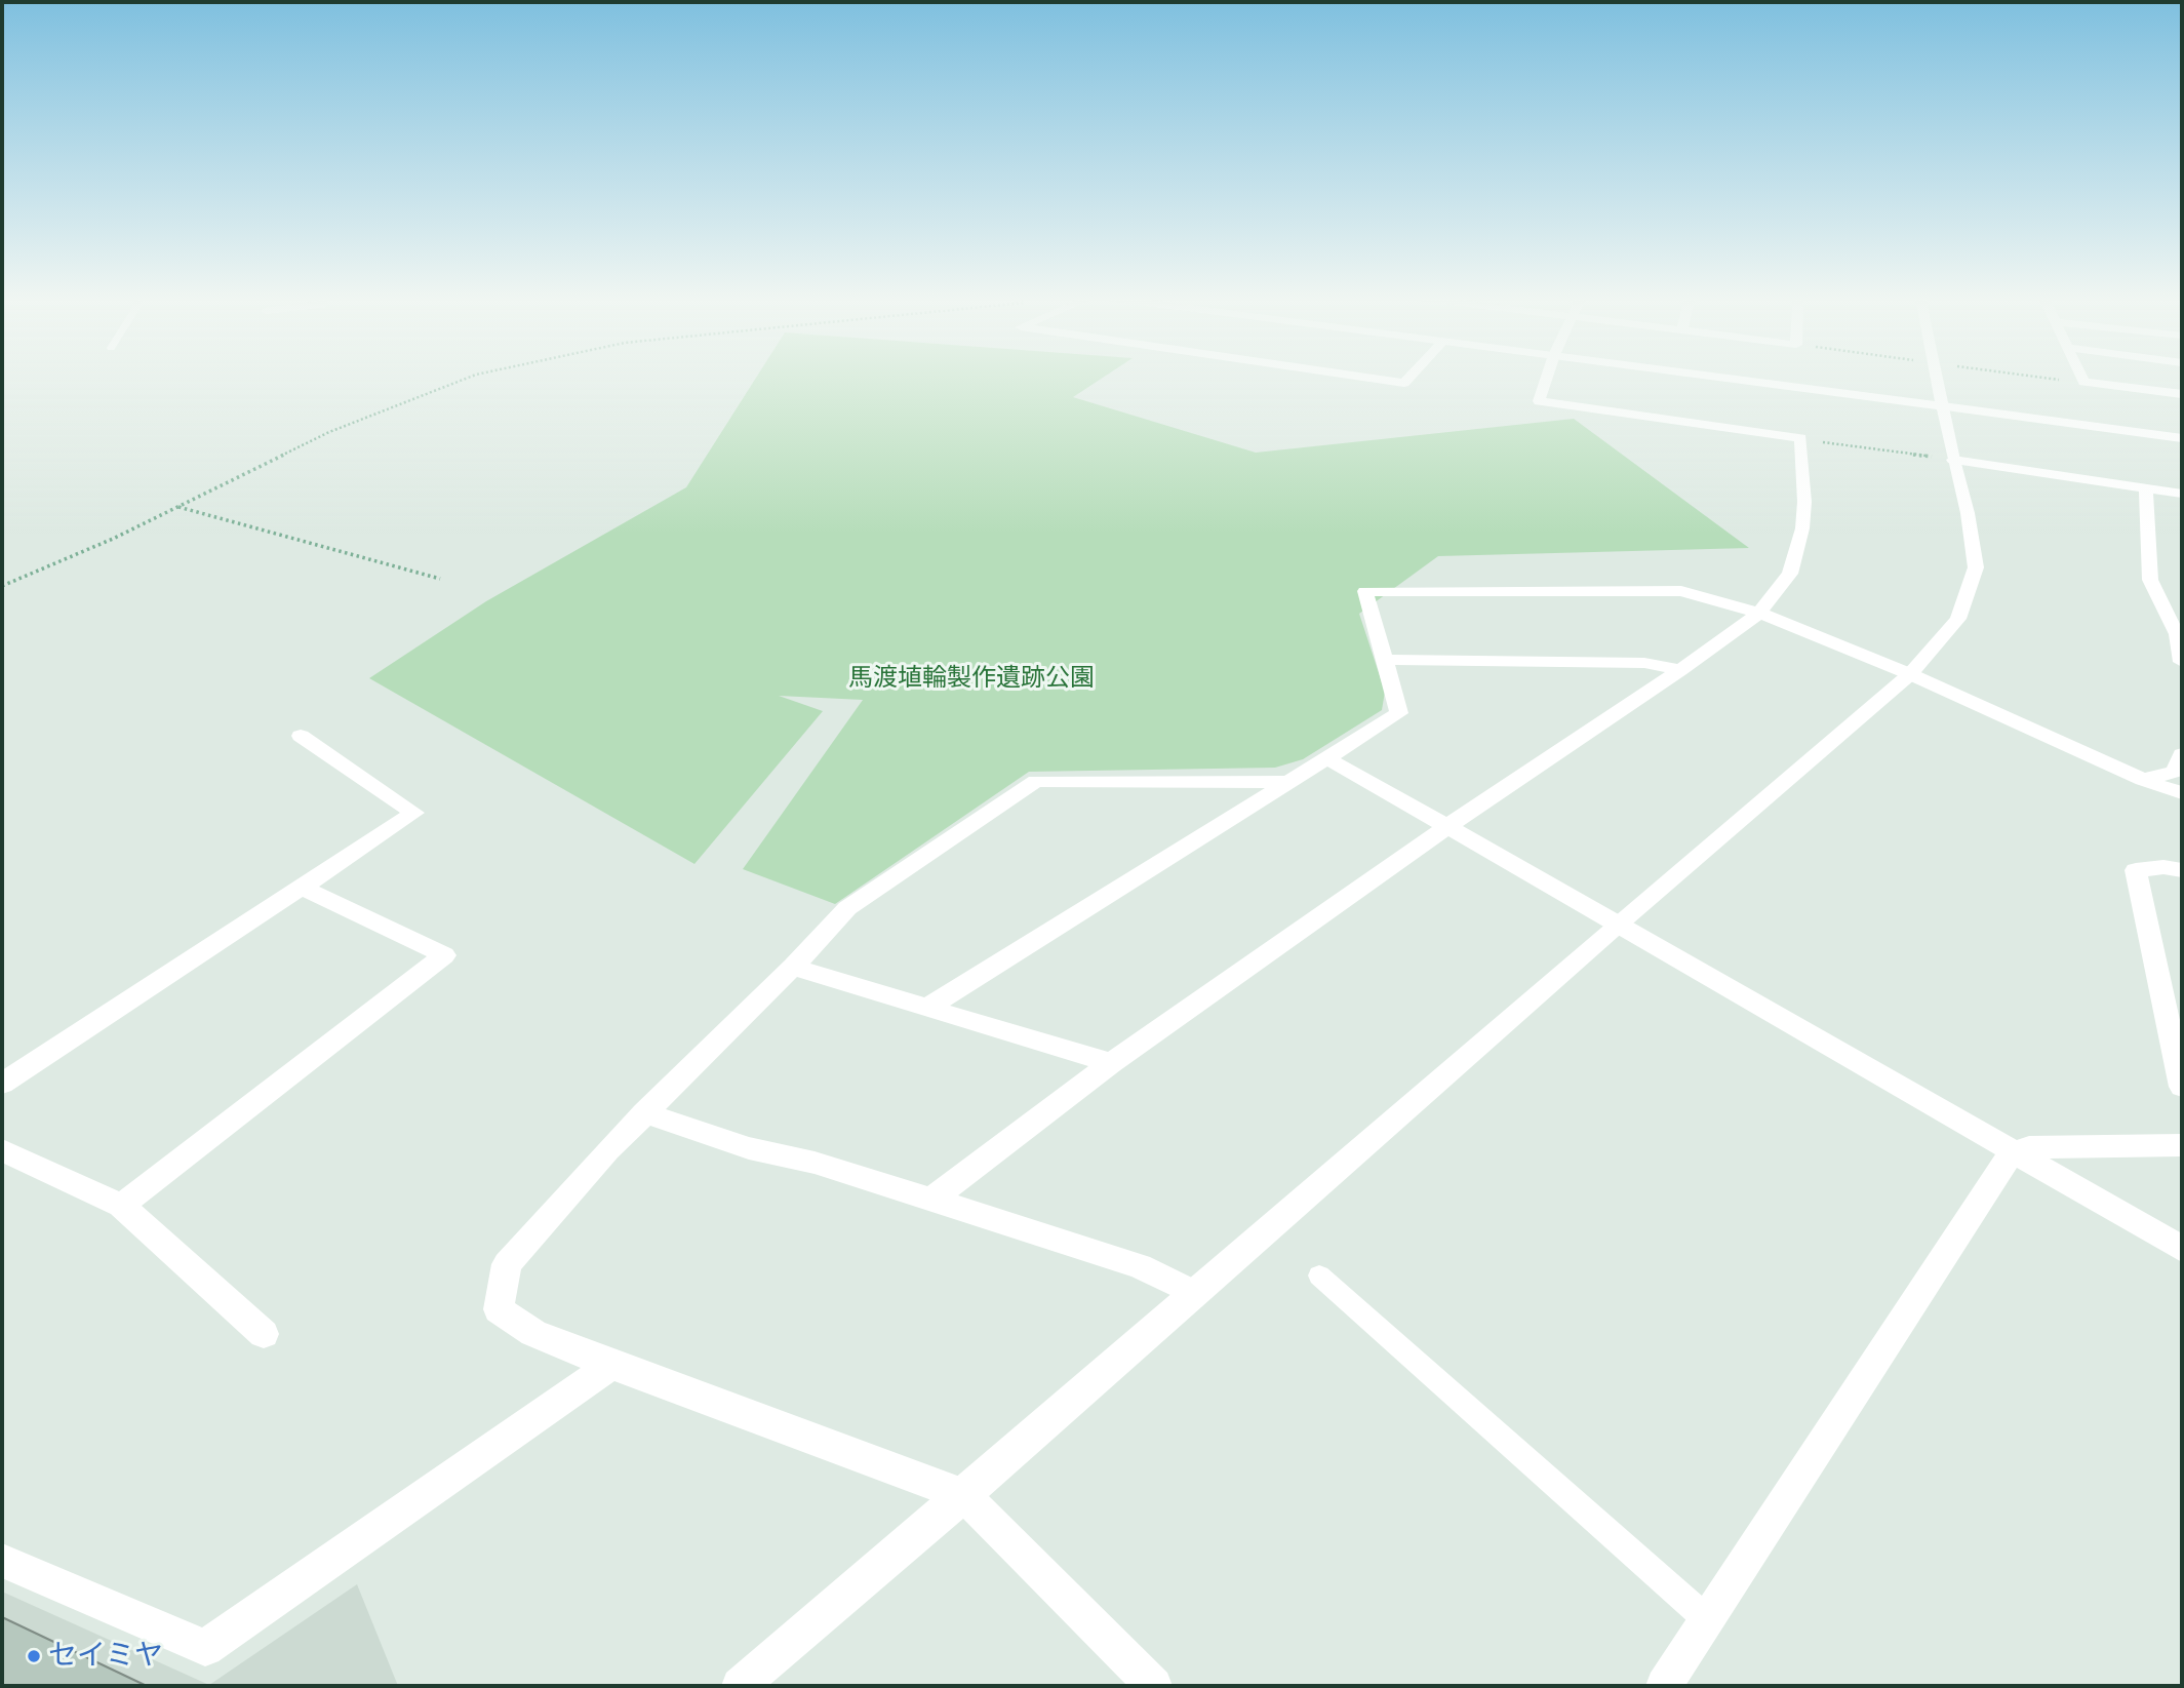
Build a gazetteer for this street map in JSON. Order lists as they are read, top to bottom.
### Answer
{
  "parks": ["馬渡埴輪製作遺跡公園"],
  "places": ["セイミヤ"]
}
